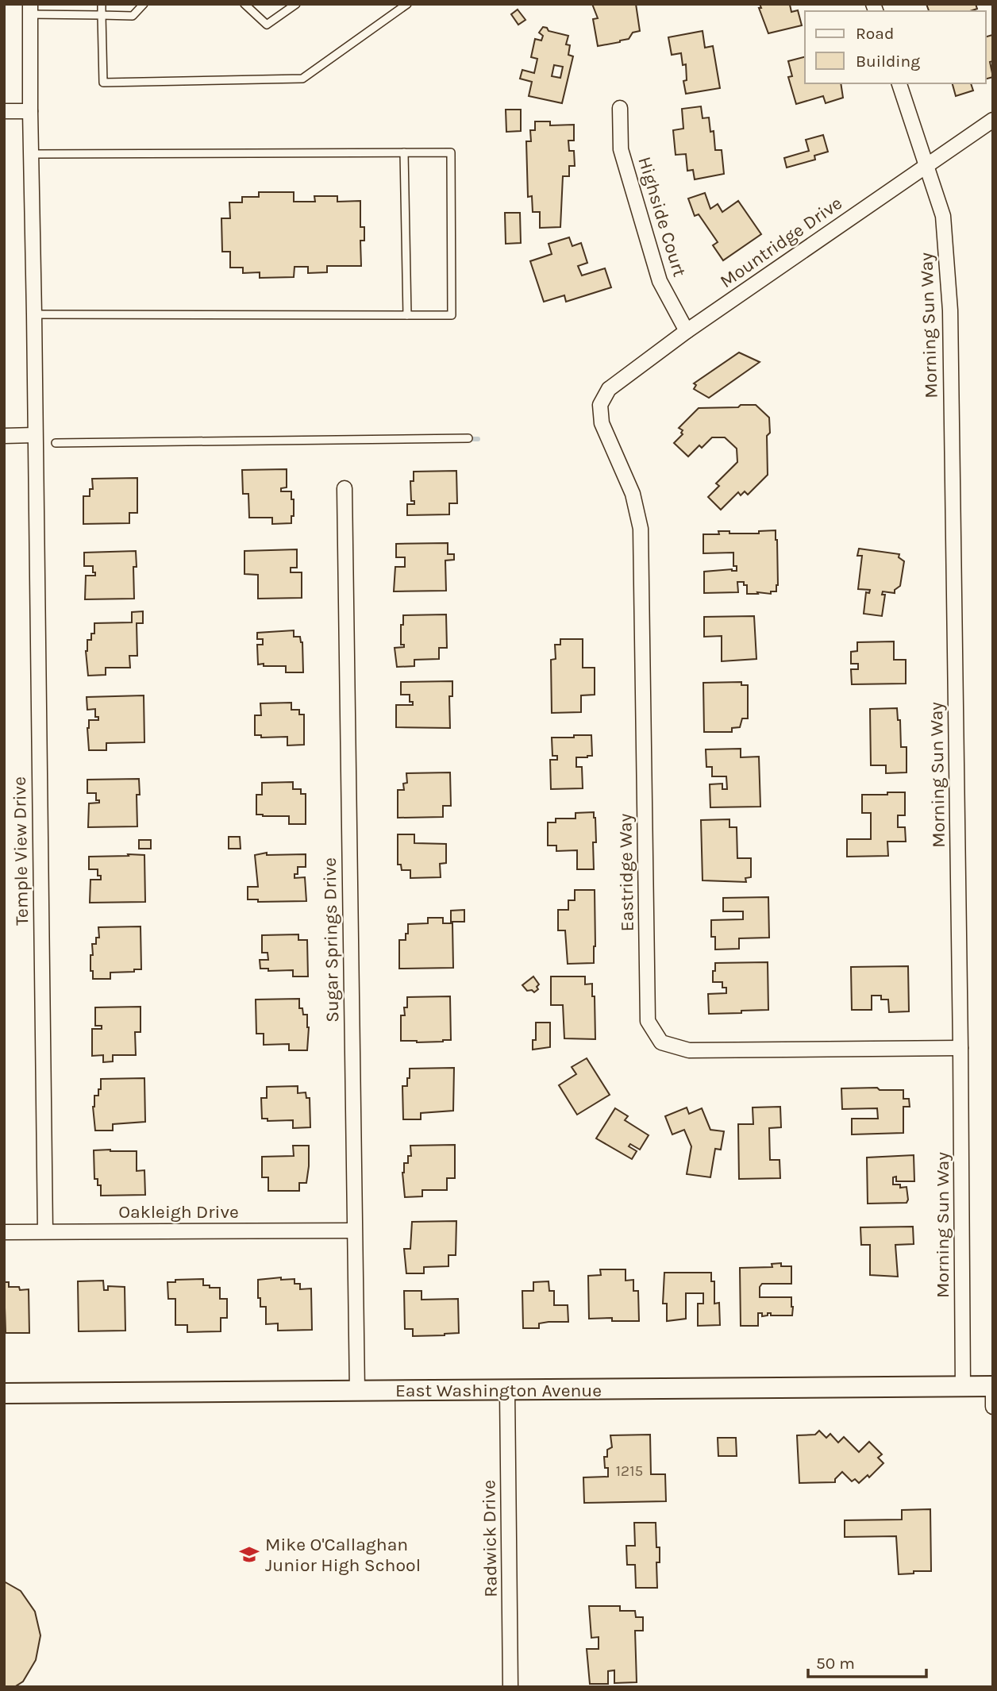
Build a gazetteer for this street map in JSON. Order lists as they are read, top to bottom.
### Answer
{
  "streets": {
    "street": [
      "Highside Court",
      "Mountridge Drive",
      "Morning Sun Way",
      "Temple View Drive",
      "Eastridge Way",
      "Sugar Springs Drive",
      "Oakleigh Drive",
      "East Washington Avenue",
      "Radwick Drive"
    ]
  },
  "crossings": [
    ["Highside Court", "Mountridge Drive"],
    ["Mountridge Drive", "Morning Sun Way"],
    ["Mountridge Drive", "Eastridge Way"],
    ["Morning Sun Way", "Eastridge Way"],
    ["Morning Sun Way", "East Washington Avenue"],
    ["Temple View Drive", "Oakleigh Drive"],
    ["Sugar Springs Drive", "Oakleigh Drive"],
    ["Sugar Springs Drive", "East Washington Avenue"],
    ["East Washington Avenue", "Radwick Drive"]
  ],
  "places": {
    "school or university": ["Mike O'Callaghan Junior High School"]
  },
  "house_numbers": ["1215"],
  "legend": ["Road", "Building"],
  "scale_bar": "50 m"
}
